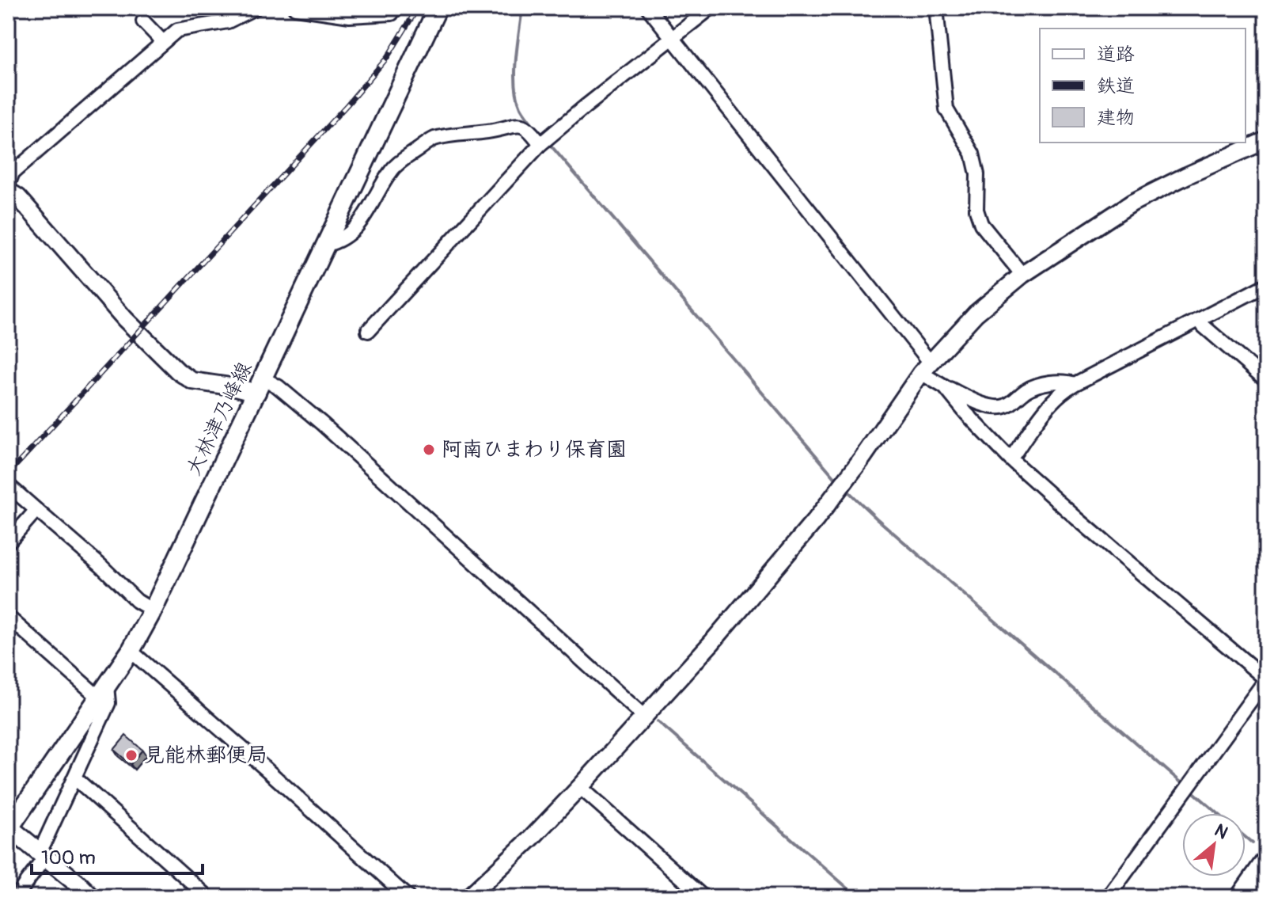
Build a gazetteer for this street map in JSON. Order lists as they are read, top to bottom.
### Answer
{
  "streets": {
    "main road": ["大林津乃峰線"]
  },
  "places": ["阿南ひまわり保育園", "見能林郵便局"],
  "legend": ["道路", "鉄道", "建物"],
  "scale_bar": "100 m",
  "north": "top right"
}
